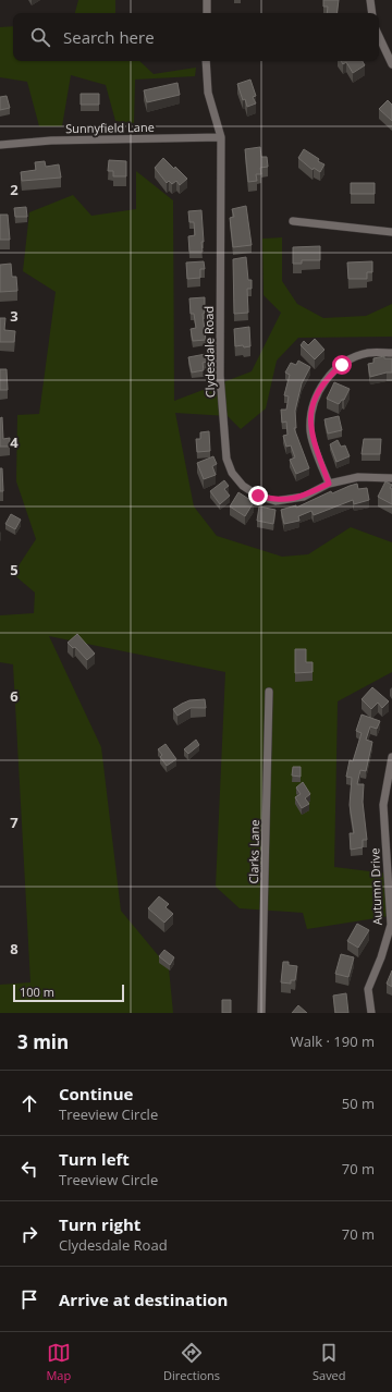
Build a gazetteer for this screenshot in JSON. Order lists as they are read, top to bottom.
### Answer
{
  "streets": {
    "street": [
      "Sunnyfield Lane",
      "Clydesdale Road",
      "Clarks Lane",
      "Autumn Drive"
    ]
  },
  "crossings": [
    ["Sunnyfield Lane", "Clydesdale Road"]
  ],
  "scale_bar": "100 m",
  "page": {
    "search": "Search here",
    "scale": "100 m",
    "heading": ["3 min", "Walk · 190 m"],
    "list": [
      ["Continue", "Treeview Circle", "50 m"],
      ["Turn left", "Treeview Circle", "70 m"],
      ["Turn right", "Clydesdale Road", "70 m"],
      "Arrive at destination"
    ],
    "nav": ["Map", "Directions", "Saved"]
  },
  "grid": {
    "rows": [
      "2",
      "3",
      "4",
      "5",
      "6",
      "7",
      "8"
    ]
  }
}
